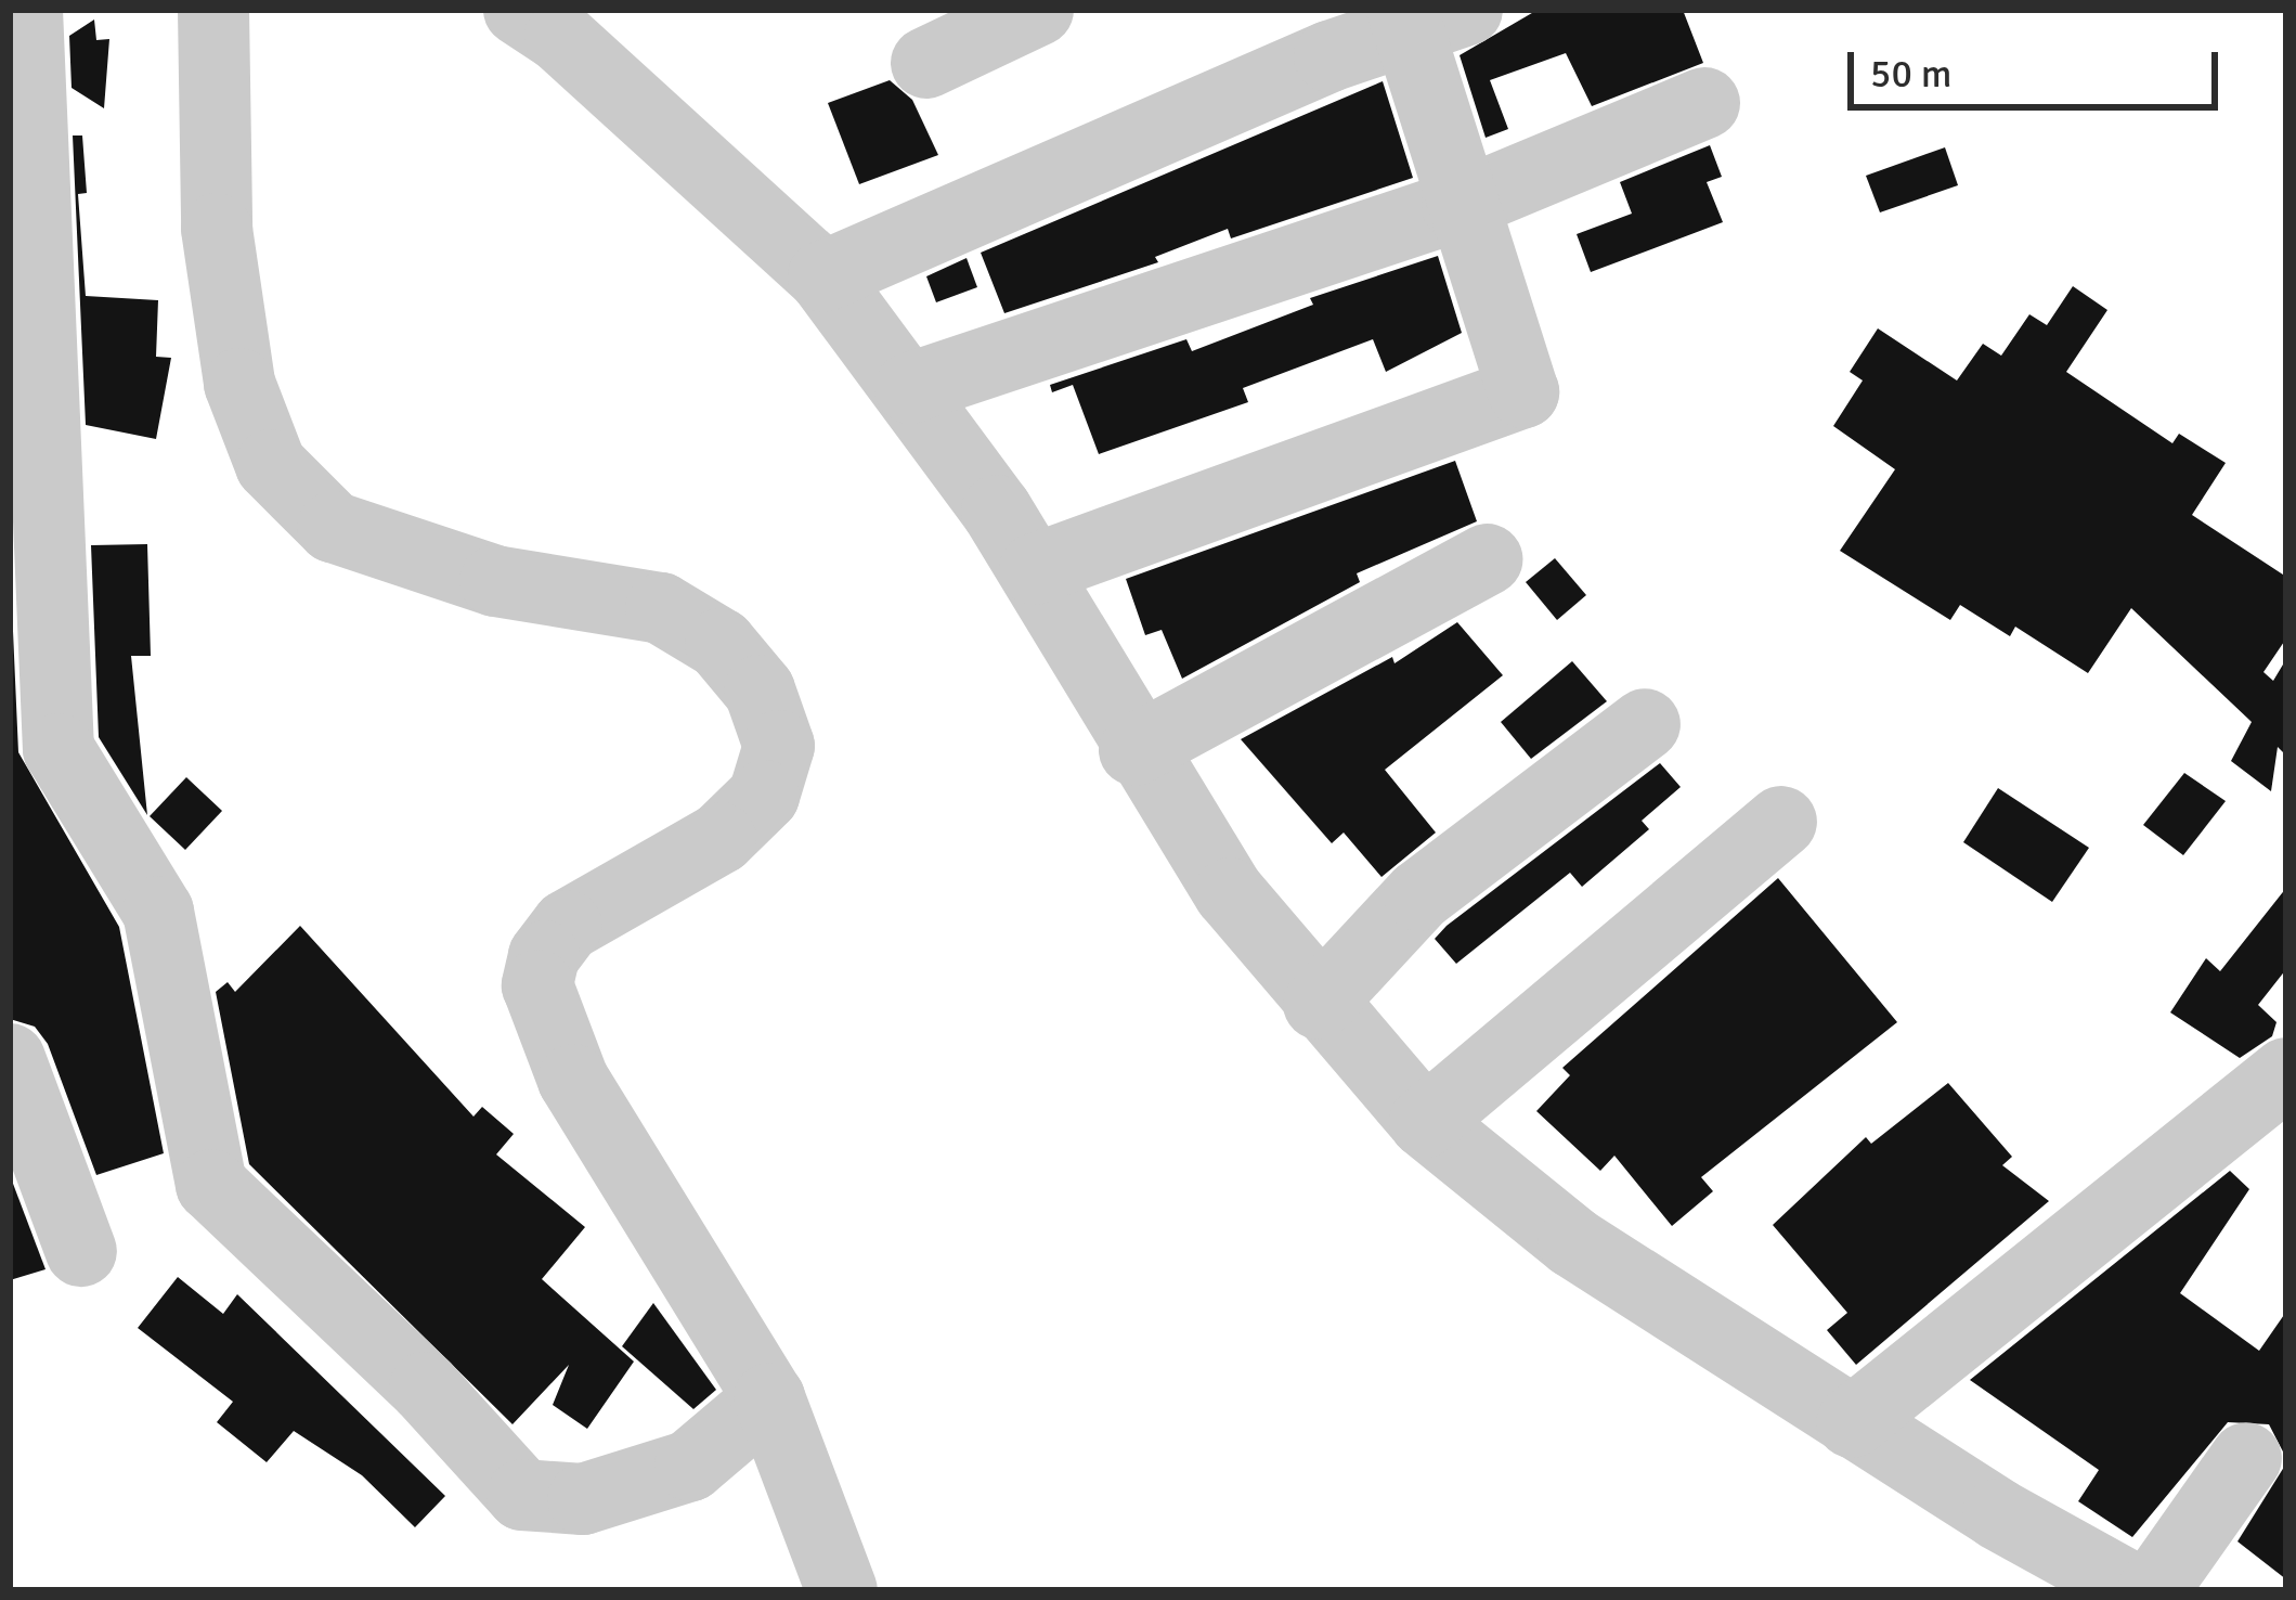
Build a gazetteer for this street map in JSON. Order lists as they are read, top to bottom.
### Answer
{
  "scale_bar": "50 m"
}
